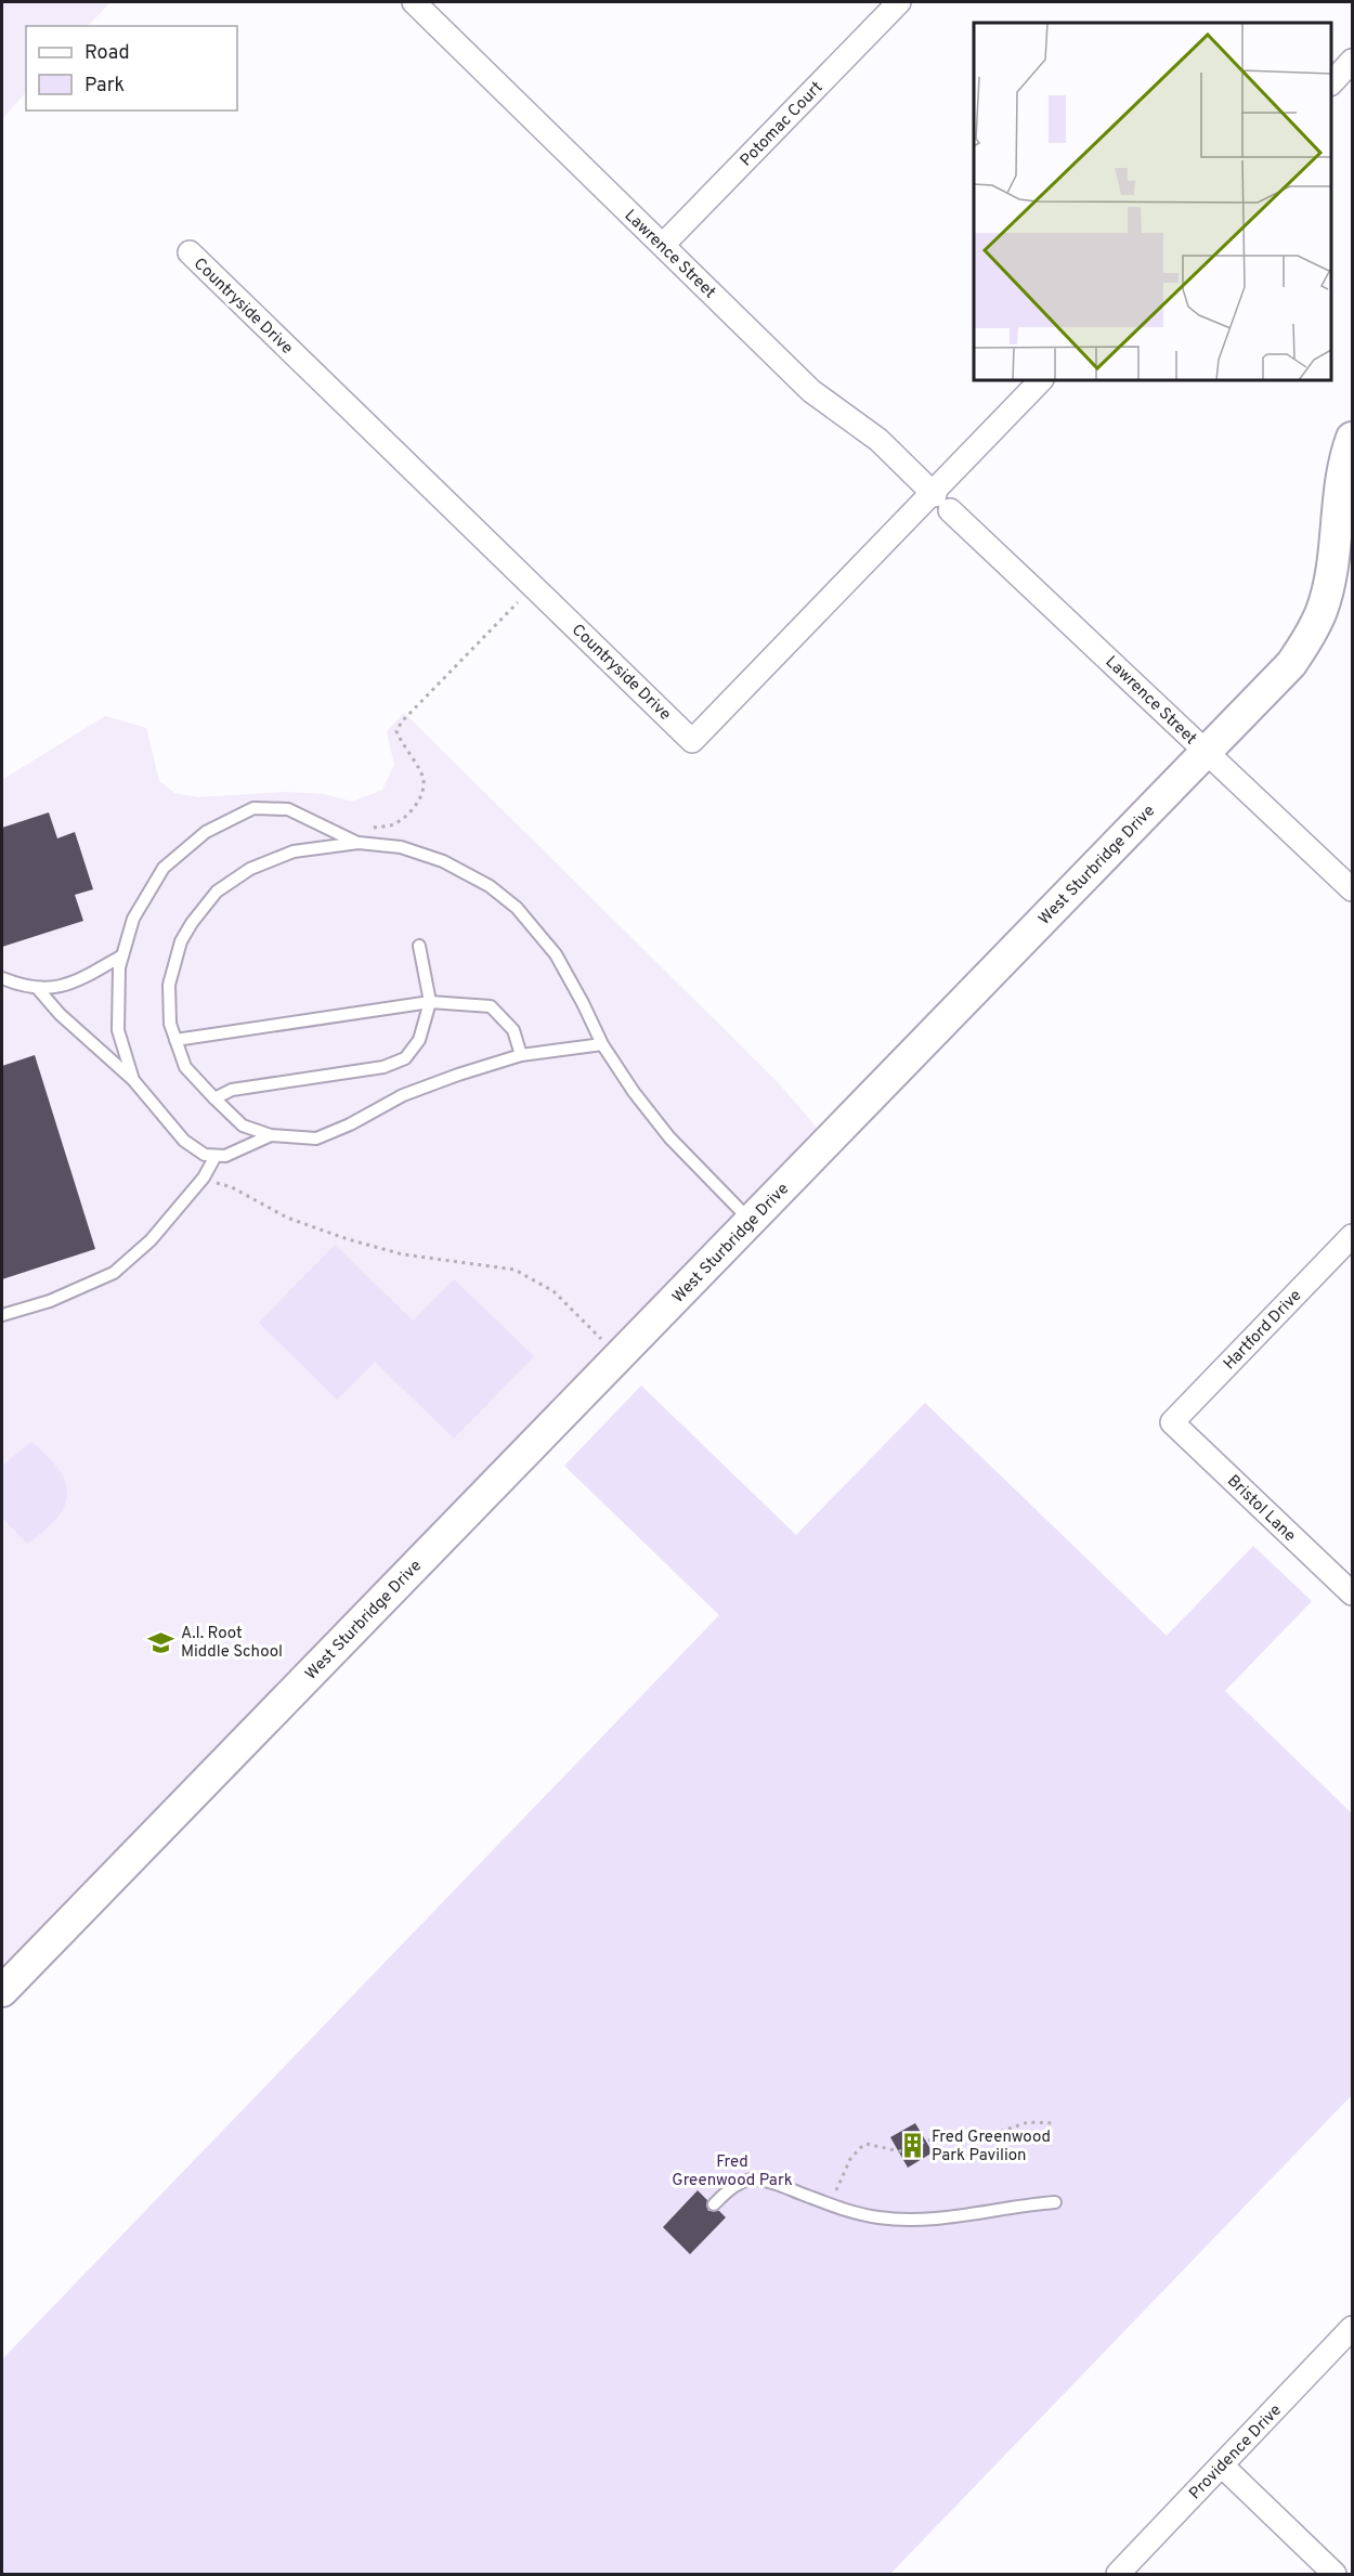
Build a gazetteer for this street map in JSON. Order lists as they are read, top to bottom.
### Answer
{
  "streets": {
    "street": [
      "Potomac Court",
      "Lawrence Street",
      "Countryside Drive",
      "West Sturbridge Drive",
      "Hartford Drive",
      "Bristol Lane",
      "Providence Drive"
    ]
  },
  "crossings": [
    ["Potomac Court", "Lawrence Street"],
    ["Lawrence Street", "Countryside Drive"],
    ["Lawrence Street", "West Sturbridge Drive"],
    ["Hartford Drive", "Bristol Lane"]
  ],
  "parks": ["Fred Greenwood Park"],
  "places": {
    "school or university": ["A.I. Root Middle School"],
    "building": ["Fred Greenwood Park Pavilion"]
  },
  "legend": ["Road", "Park"]
}
